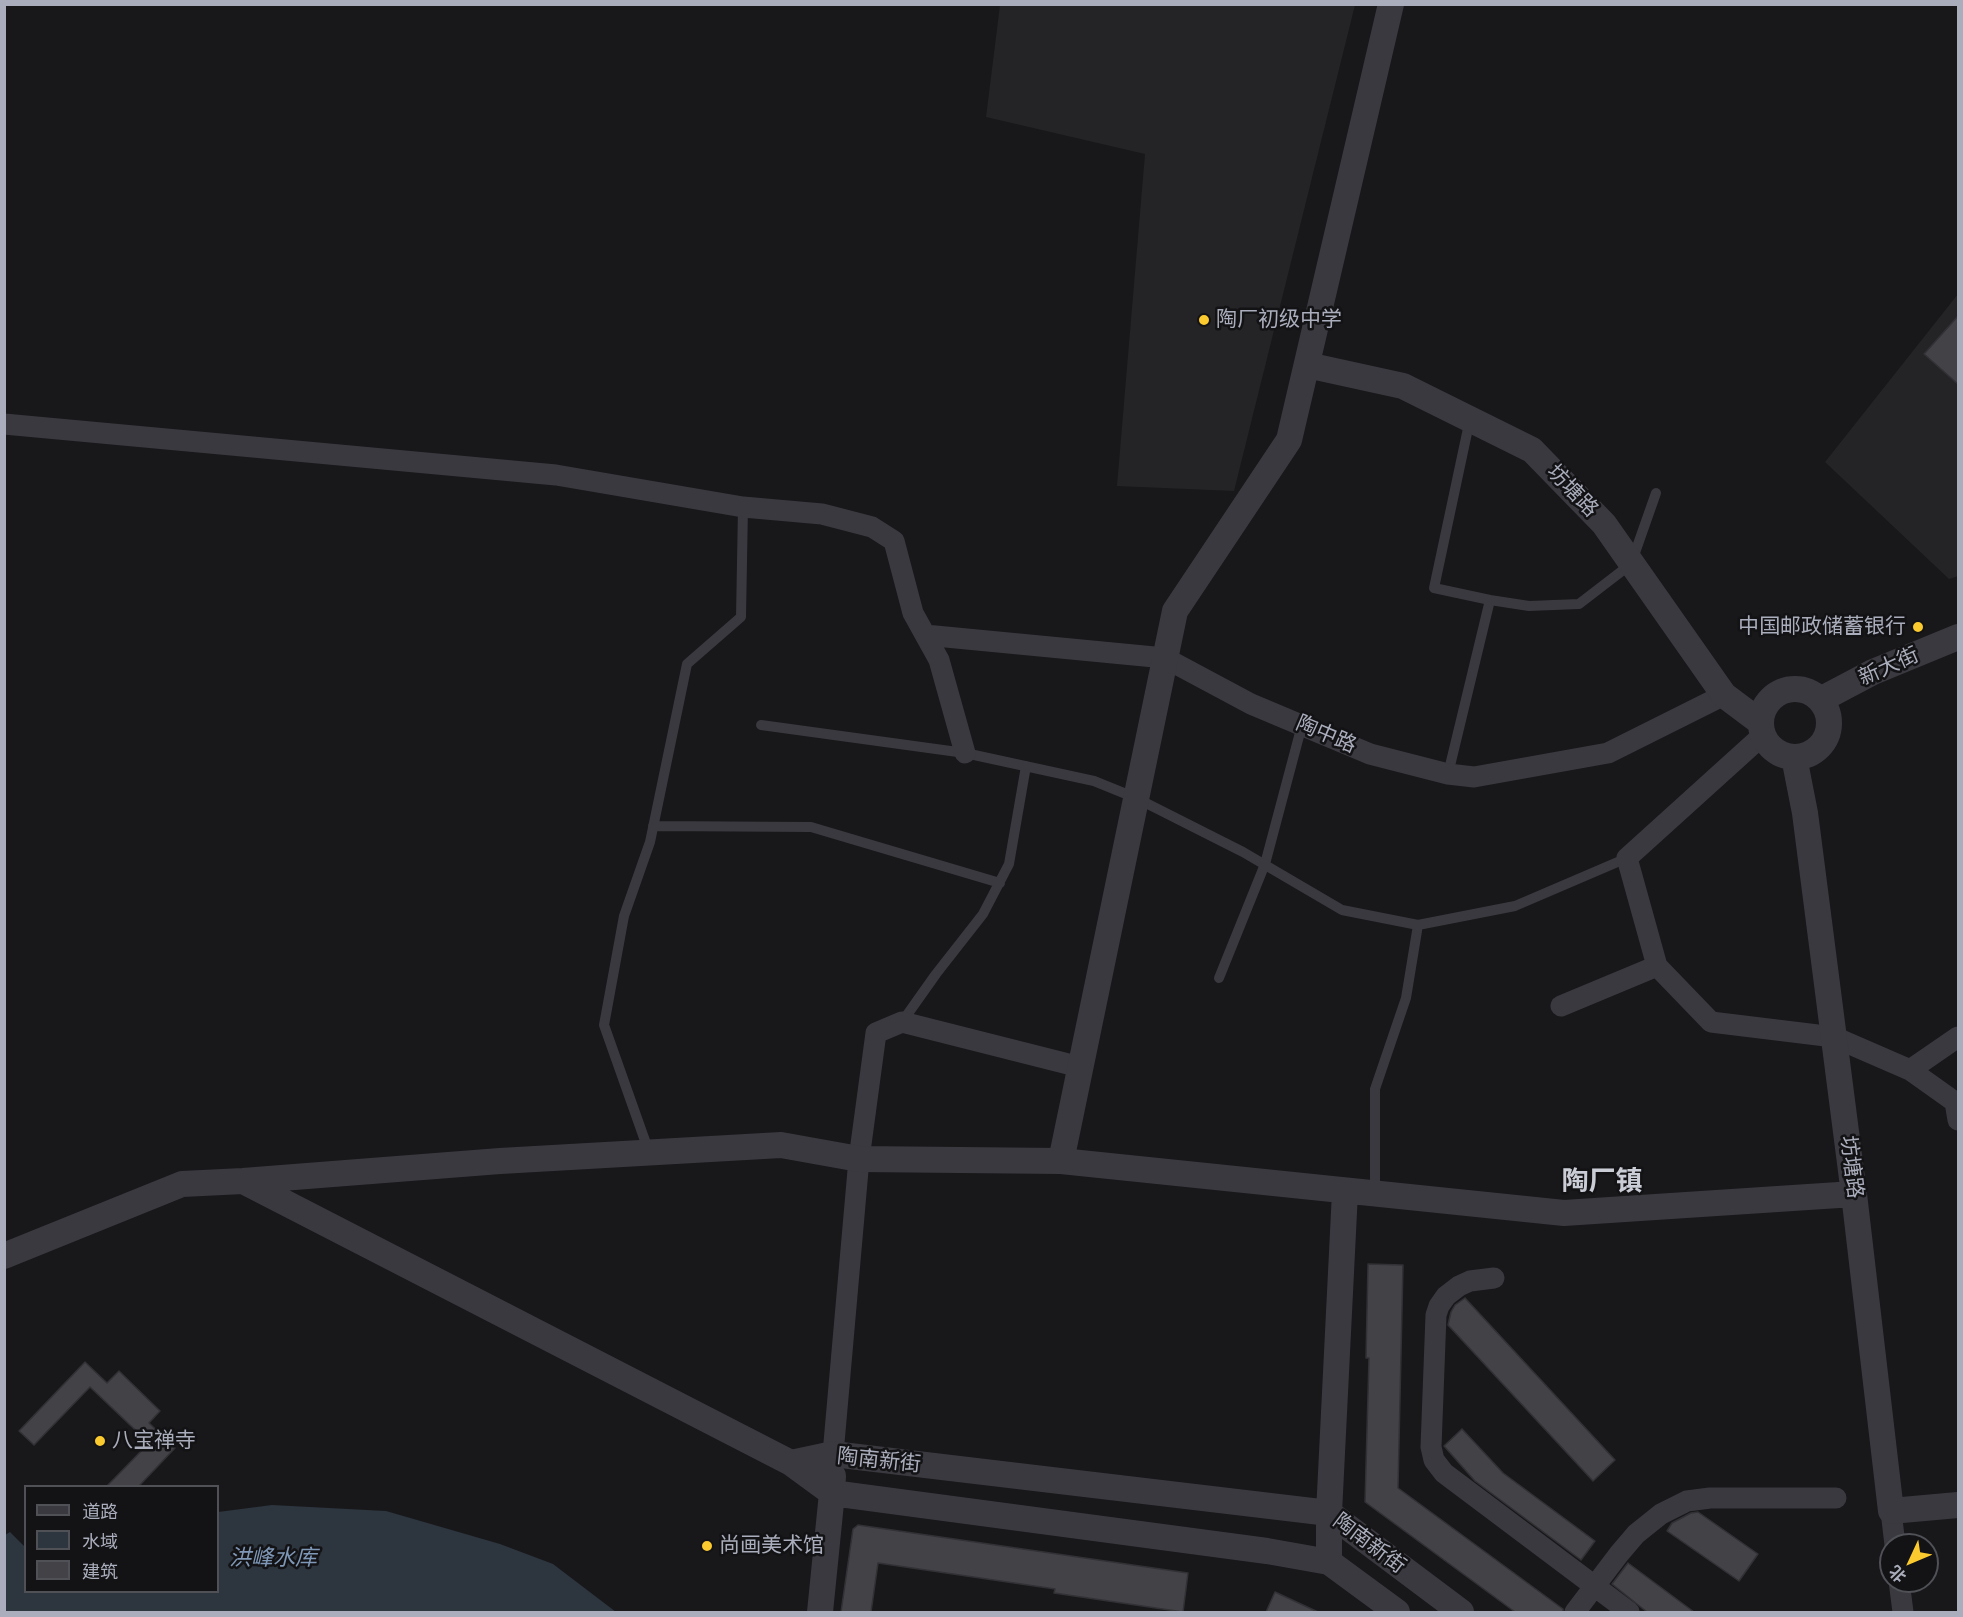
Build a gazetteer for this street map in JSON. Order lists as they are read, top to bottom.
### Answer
{
  "streets": {
    "street": [
      "坊塘路",
      "新大街",
      "陶中路",
      "陶南新街"
    ]
  },
  "crossings": [
    ["坊塘路", "新大街"],
    ["坊塘路", "陶中路"]
  ],
  "districts": ["陶厂镇"],
  "water": ["洪峰水库"],
  "places": [
    "陶厂初级中学",
    "中国邮政储蓄银行",
    "八宝禅寺",
    "尚画美术馆"
  ],
  "legend": ["道路", "水域", "建筑"],
  "north": "bottom left"
}
